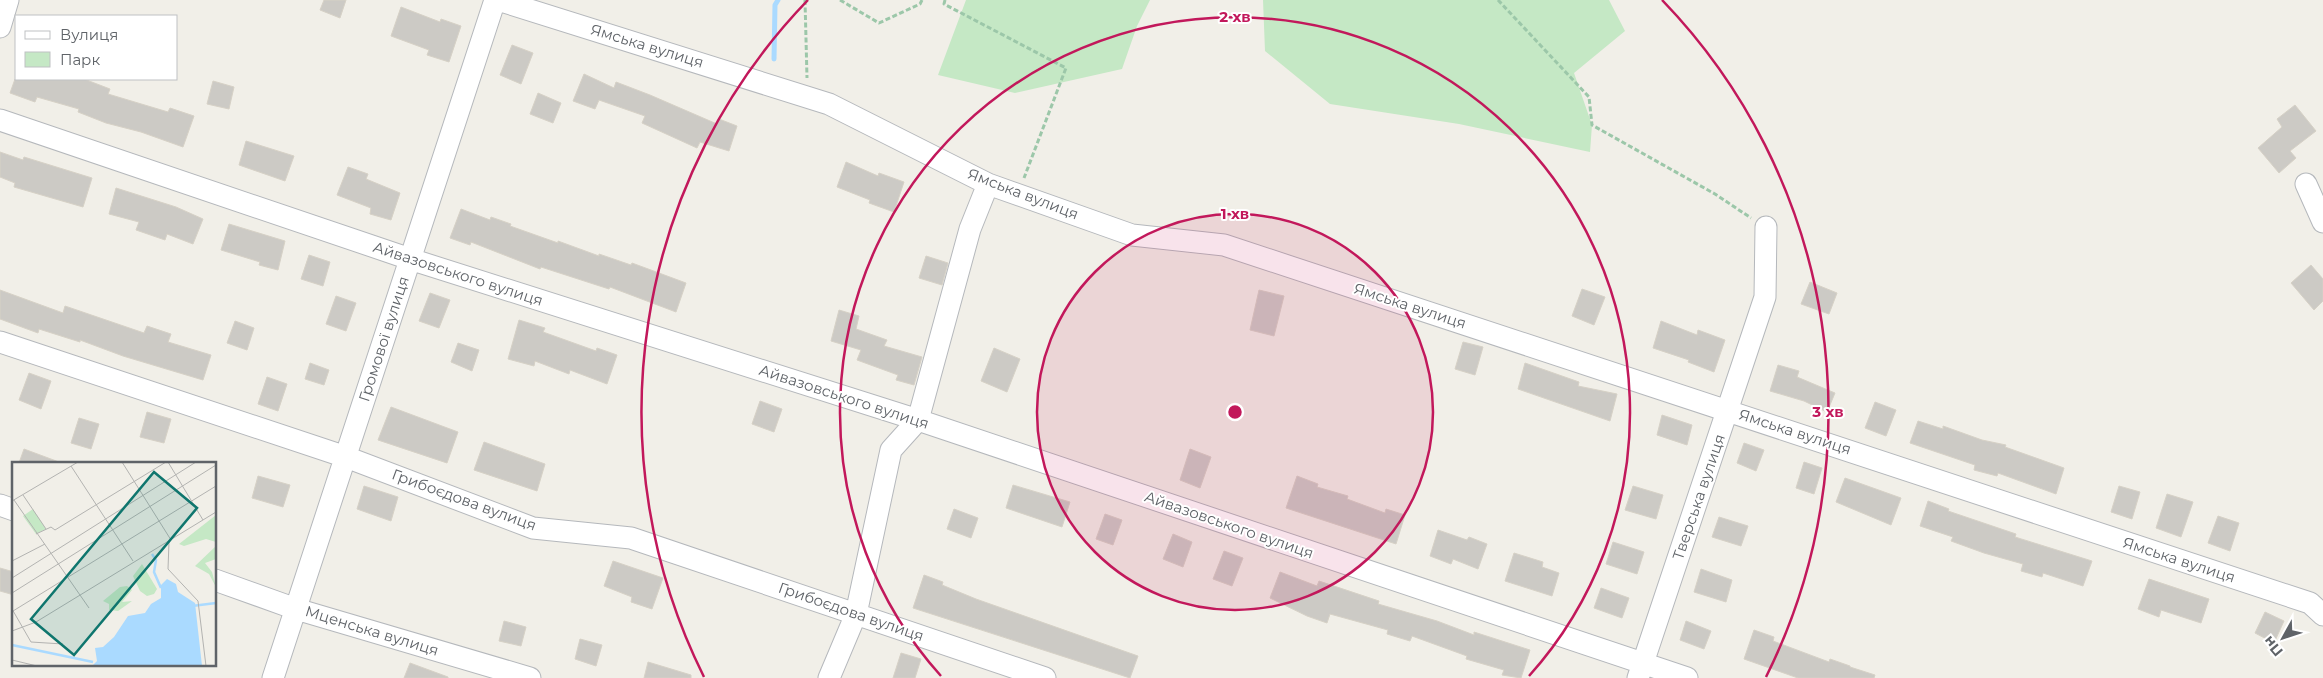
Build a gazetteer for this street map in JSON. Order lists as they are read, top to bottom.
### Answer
{
  "streets": {
    "street": [
      "Ямська вулиця",
      "Айвазовського вулиця",
      "Громової вулиця",
      "Тверська вулиця",
      "Грибоєдова вулиця",
      "Мценська вулиця"
    ]
  },
  "crossings": [
    ["Ямська вулиця", "Громової вулиця"],
    ["Ямська вулиця", "Тверська вулиця"],
    ["Айвазовського вулиця", "Громової вулиця"],
    ["Айвазовського вулиця", "Тверська вулиця"],
    ["Громової вулиця", "Грибоєдова вулиця"],
    ["Громової вулиця", "Мценська вулиця"]
  ],
  "legend": ["Вулиця", "Парк"],
  "north": "bottom left",
  "rings": ["2 хв", "1 хв", "3 хв"]
}
